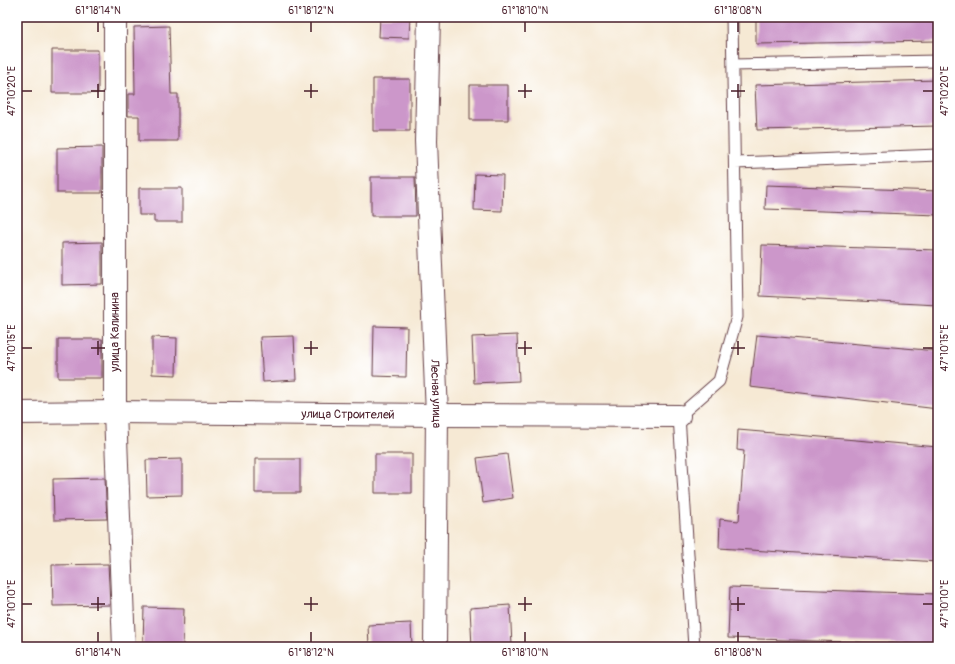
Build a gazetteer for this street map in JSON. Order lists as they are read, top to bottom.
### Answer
{
  "streets": {
    "street": ["улица Калинина", "Лесная улица", "улица Строителей"]
  },
  "crossings": [
    ["улица Калинина", "улица Строителей"],
    ["Лесная улица", "улица Строителей"]
  ],
  "coordinates": [
    "61°18'14\"N",
    "61°18'12\"N",
    "61°18'10\"N",
    "61°18'08\"N",
    "47°10'20\"E",
    "47°10'15\"E",
    "47°10'10\"E"
  ]
}
